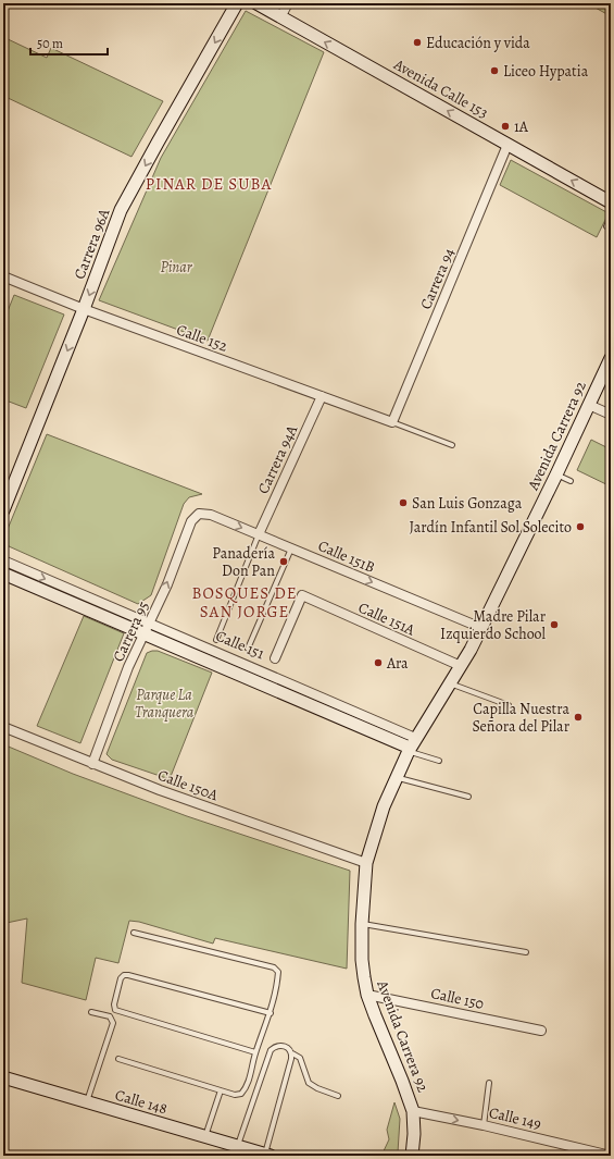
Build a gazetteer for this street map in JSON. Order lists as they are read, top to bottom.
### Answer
{
  "streets": {
    "street": [
      "Avenida Calle 153",
      "Carrera 96A",
      "Carrera 94",
      "Calle 152",
      "Avenida Carrera 92",
      "Carrera 94A",
      "Calle 151B",
      "Calle 151A",
      "Carrera 95",
      "Calle 151",
      "Calle 150A",
      "Calle 150",
      "Calle 148",
      "Calle 149"
    ]
  },
  "crossings": [
    ["Avenida Calle 153", "Carrera 94"],
    ["Carrera 96A", "Calle 152"],
    ["Carrera 94", "Calle 152"],
    ["Calle 152", "Carrera 94A"],
    ["Avenida Carrera 92", "Calle 151B"],
    ["Avenida Carrera 92", "Calle 151A"],
    ["Avenida Carrera 92", "Calle 151"],
    ["Avenida Carrera 92", "Calle 150A"],
    ["Avenida Carrera 92", "Calle 150"],
    ["Avenida Carrera 92", "Calle 149"],
    ["Carrera 94A", "Calle 151B"],
    ["Calle 151B", "Carrera 95"],
    ["Carrera 95", "Calle 151"],
    ["Carrera 95", "Calle 150A"]
  ],
  "one_way": [
    "Avenida Calle 153",
    "Carrera 96A",
    "Calle 151B",
    "Carrera 95"
  ],
  "districts": ["PINAR DE SUBA", "BOSQUES DE SAN JORGE"],
  "parks": ["Pinar", "Parque La Tranquera"],
  "places": [
    "Educación y vida",
    "Liceo Hypatia",
    "1A",
    "San Luis Gonzaga",
    "Jardín Infantil Sol Solecito",
    "Panadería Don Pan",
    "Madre Pilar Izquierdo School",
    "Ara",
    "Capilla Nuestra Señora del Pilar"
  ],
  "scale_bar": "50 m"
}
